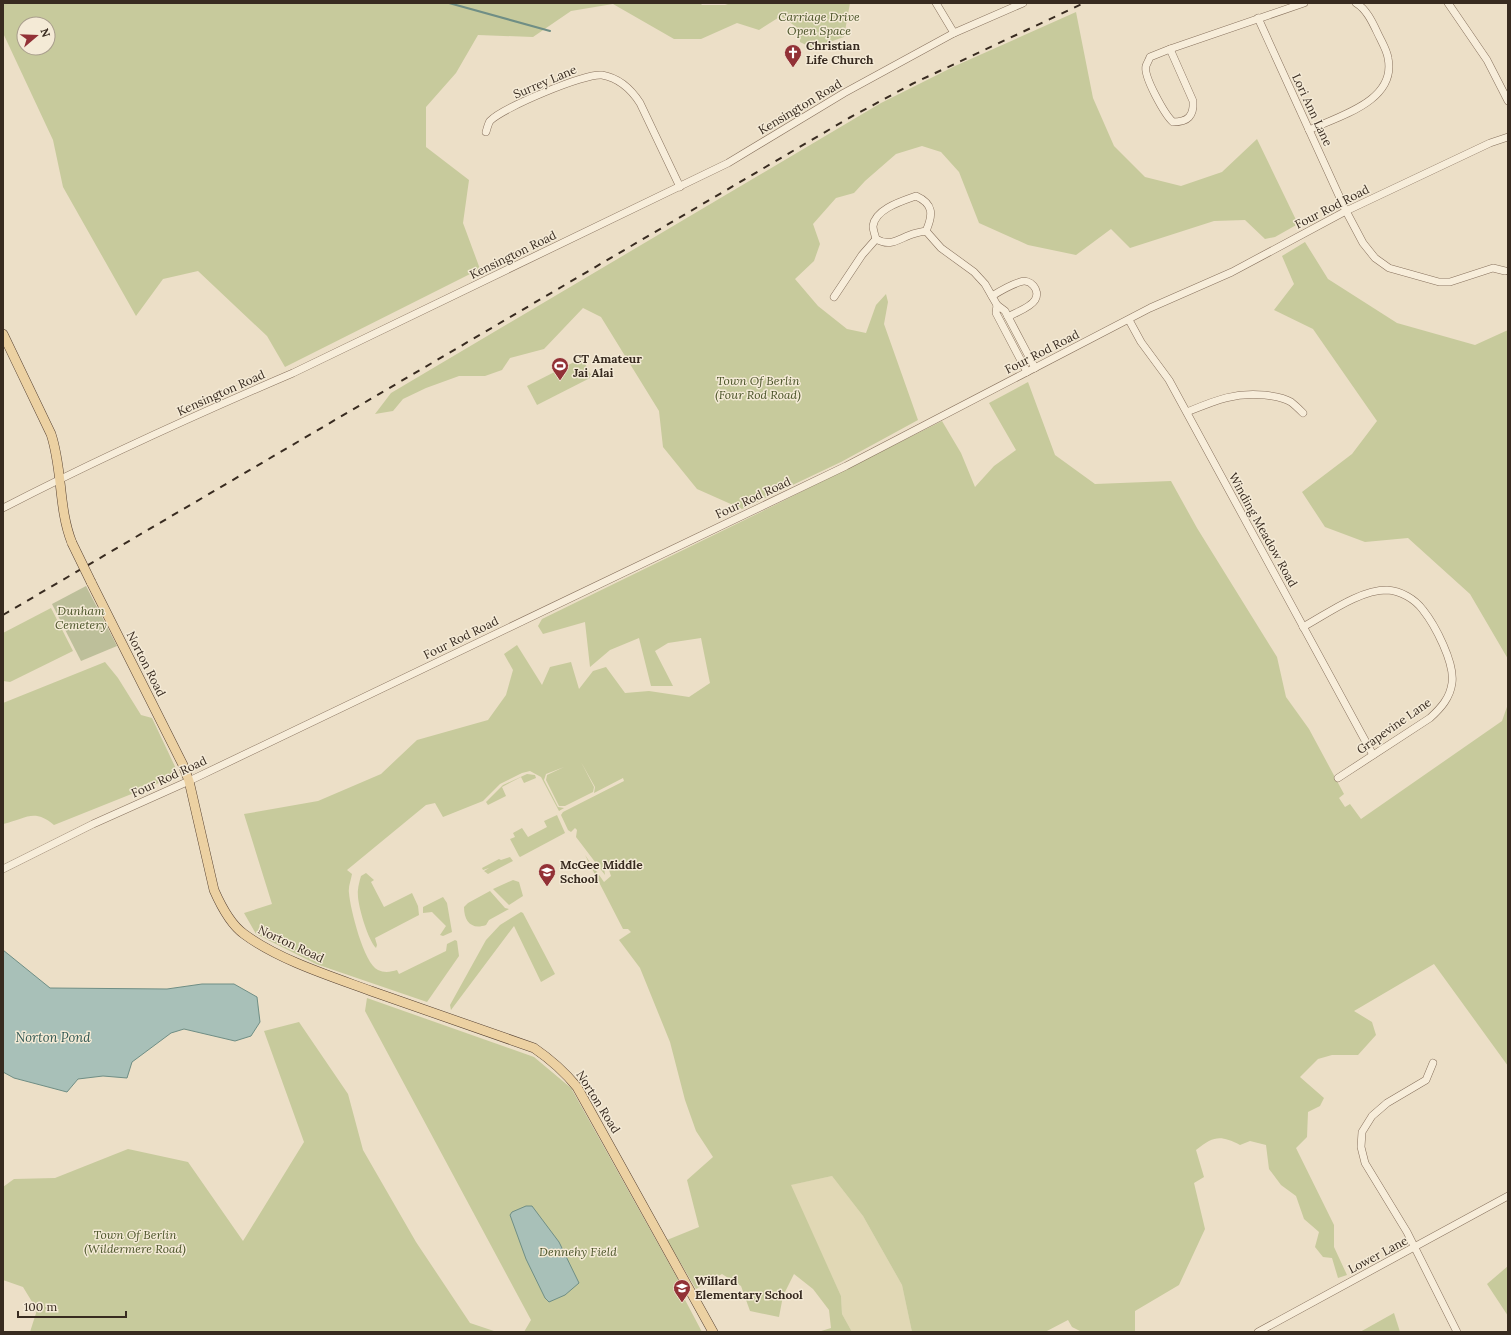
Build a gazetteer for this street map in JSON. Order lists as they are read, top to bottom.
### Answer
{
  "streets": {
    "main road": ["Norton Road"],
    "street": [
      "Surrey Lane",
      "Kensington Road",
      "Lori Ann Lane",
      "Four Rod Road",
      "Winding Meadow Road",
      "Grapevine Lane",
      "Lower Lane"
    ]
  },
  "crossings": [
    ["Surrey Lane", "Kensington Road"],
    ["Kensington Road", "Norton Road"],
    ["Lori Ann Lane", "Four Rod Road"],
    ["Four Rod Road", "Winding Meadow Road"],
    ["Four Rod Road", "Norton Road"],
    ["Winding Meadow Road", "Grapevine Lane"]
  ],
  "water": ["Norton Pond"],
  "parks": [
    "Carriage Drive Open Space",
    "Town Of Berlin (Four Rod Road)",
    "Dunham Cemetery",
    "Town Of Berlin (Wildermere Road)",
    "Dennehy Field"
  ],
  "places": {
    "church": ["Christian Life Church"],
    "sports": ["CT Amateur Jai Alai"],
    "school or university": ["McGee Middle School", "Willard Elementary School"]
  },
  "scale_bar": "100 m",
  "north": "right"
}
